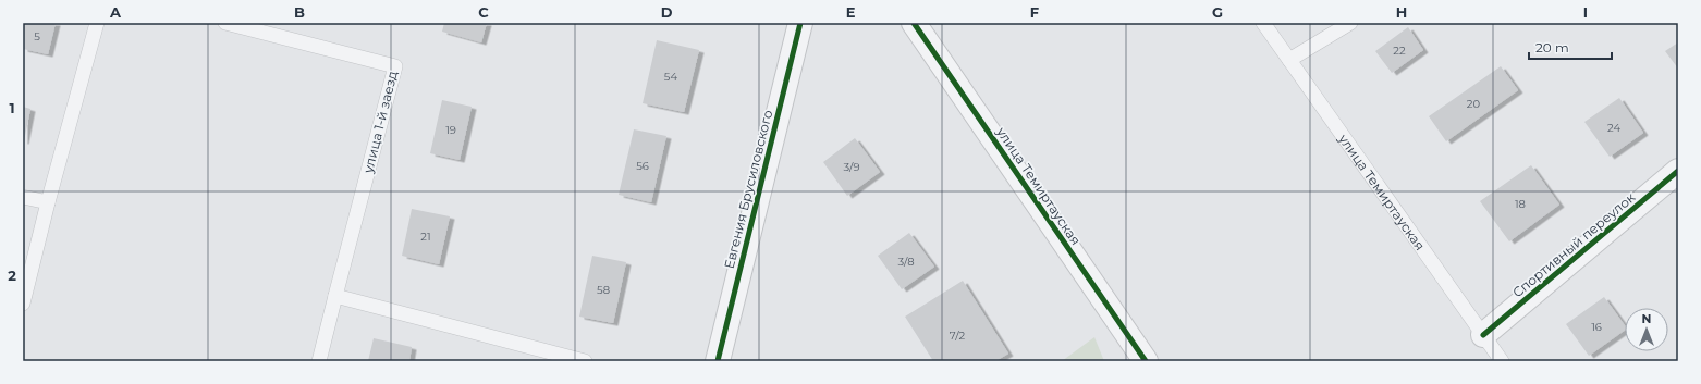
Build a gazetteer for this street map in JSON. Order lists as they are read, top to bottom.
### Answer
{
  "streets": {
    "street": ["улица Темиртауская", "Евгения Брусиловского", "Спортивный переулок"],
    "lane": ["улица 1-й заезд"]
  },
  "crossings": [
    ["улица Темиртауская", "Спортивный переулок"]
  ],
  "house_numbers": [
    "5",
    "22",
    "54",
    "20",
    "24",
    "19",
    "56",
    "3/9",
    "18",
    "21",
    "3/8",
    "58",
    "16",
    "7/2"
  ],
  "scale_bar": "20 m",
  "north": "top",
  "grid": {
    "columns": [
      "A",
      "B",
      "C",
      "D",
      "E",
      "F",
      "G",
      "H",
      "I"
    ],
    "rows": ["1", "2"]
  }
}
